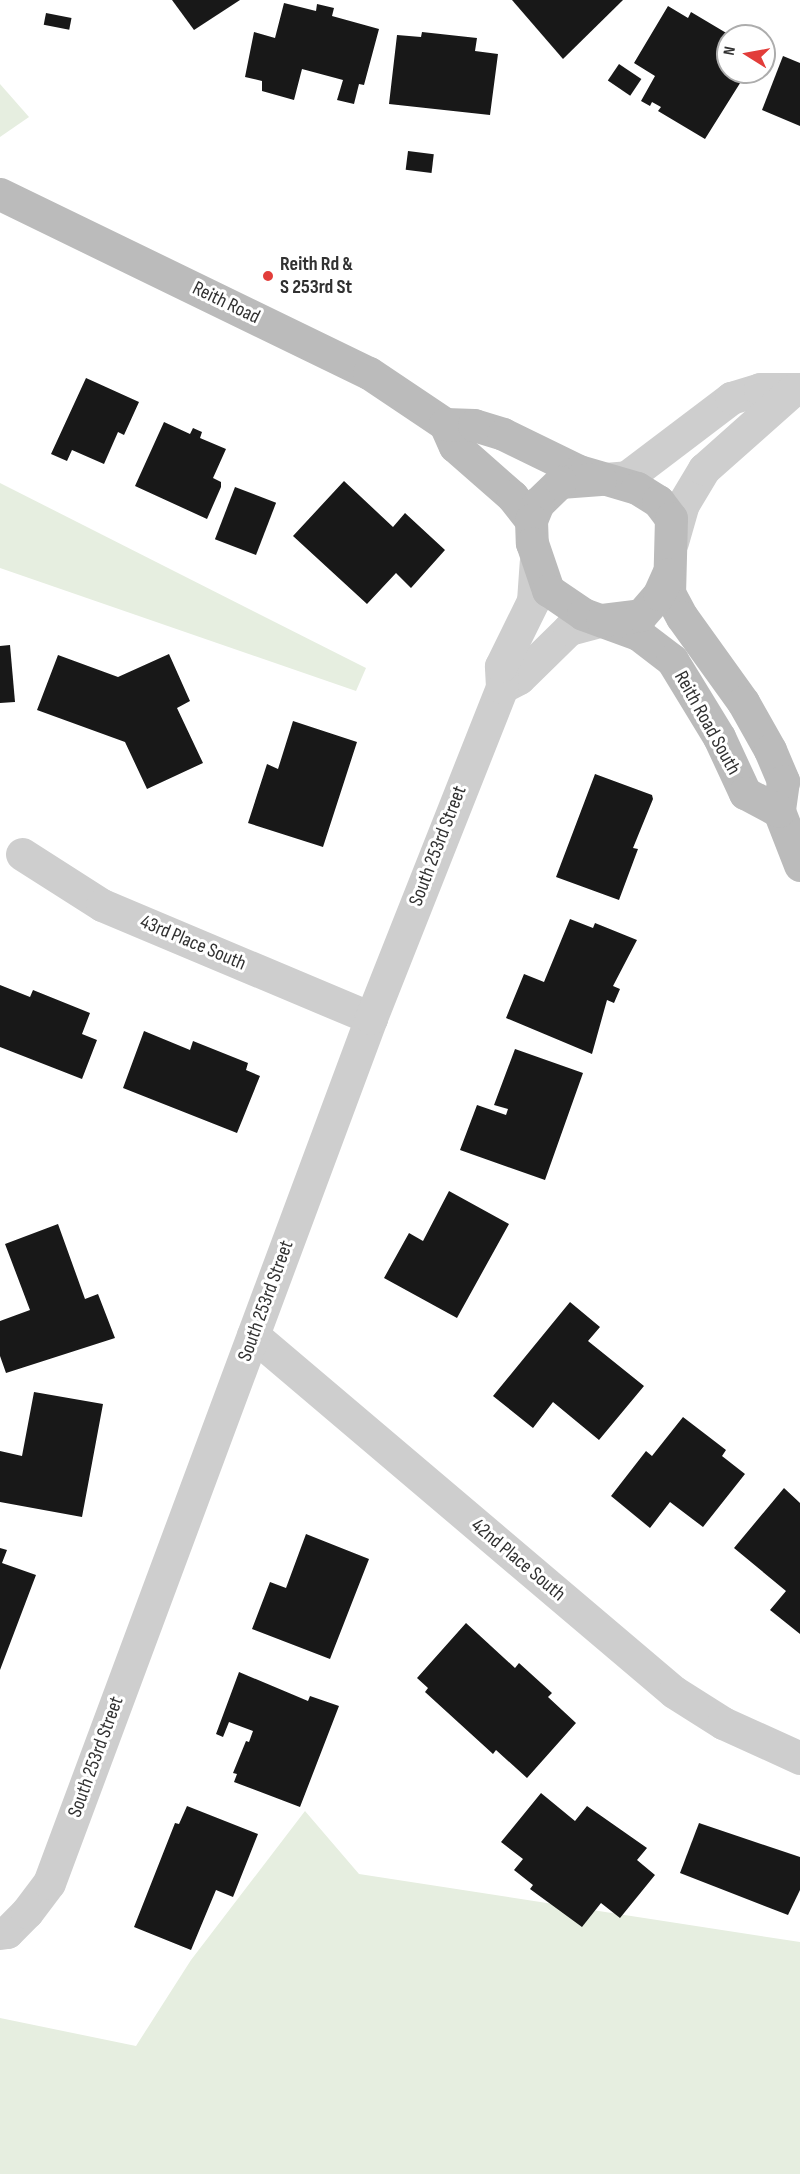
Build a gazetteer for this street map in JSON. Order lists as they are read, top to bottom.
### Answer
{
  "streets": {
    "main road": ["Reith Road", "Reith Road South"],
    "street": ["South 253rd Street", "43rd Place South", "42nd Place South"]
  },
  "crossings": [
    ["Reith Road", "Reith Road South"],
    ["Reith Road", "South 253rd Street"],
    ["Reith Road South", "South 253rd Street"],
    ["South 253rd Street", "43rd Place South"],
    ["South 253rd Street", "42nd Place South"]
  ],
  "places": ["Reith Rd & S 253rd St"],
  "north": "left"
}
